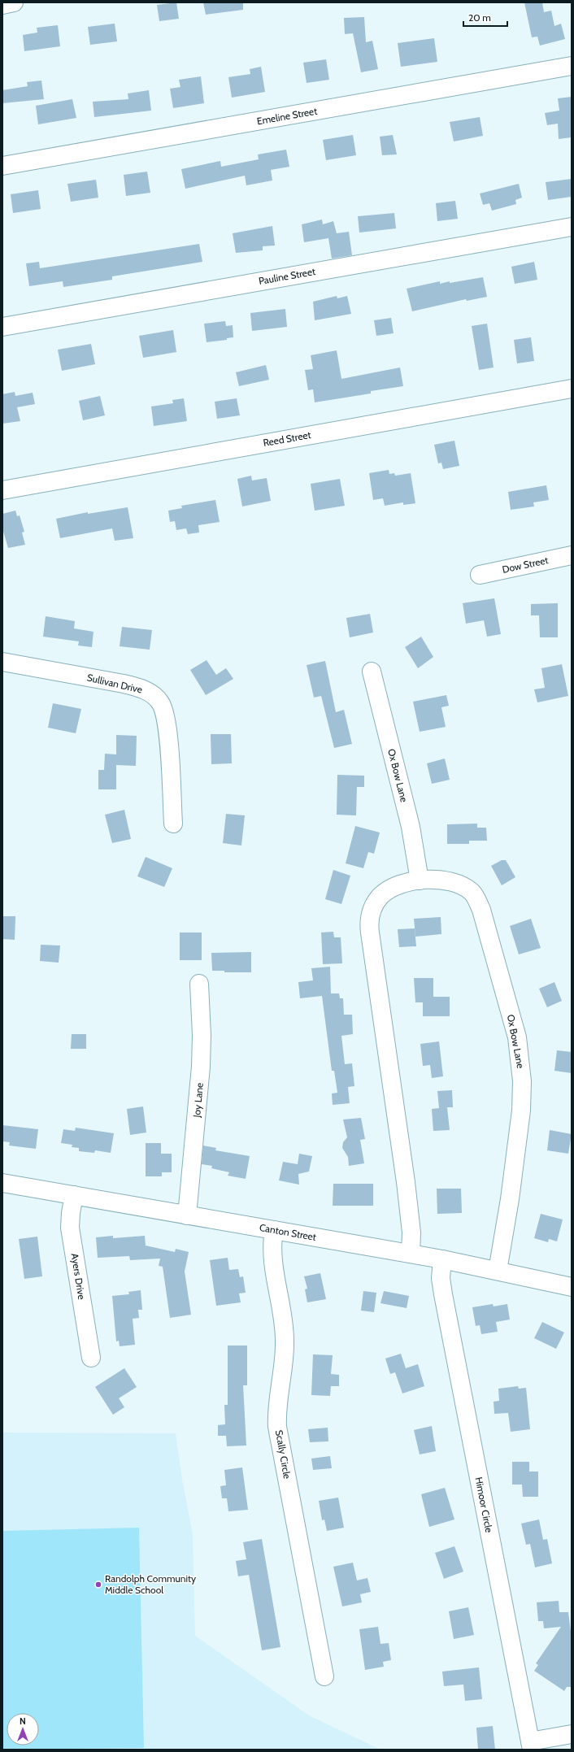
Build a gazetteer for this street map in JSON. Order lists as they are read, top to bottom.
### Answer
{
  "streets": {
    "street": [
      "Emeline Street",
      "Pauline Street",
      "Reed Street",
      "Dow Street",
      "Sullivan Drive",
      "Ox Bow Lane",
      "Joy Lane",
      "Canton Street",
      "Ayers Drive",
      "Scally Circle",
      "Himoor Circle"
    ]
  },
  "crossings": [
    ["Ox Bow Lane", "Canton Street"],
    ["Joy Lane", "Canton Street"],
    ["Canton Street", "Ayers Drive"],
    ["Canton Street", "Scally Circle"],
    ["Canton Street", "Himoor Circle"]
  ],
  "places": ["Randolph Community Middle School"],
  "scale_bar": "20 m",
  "north": "top"
}
